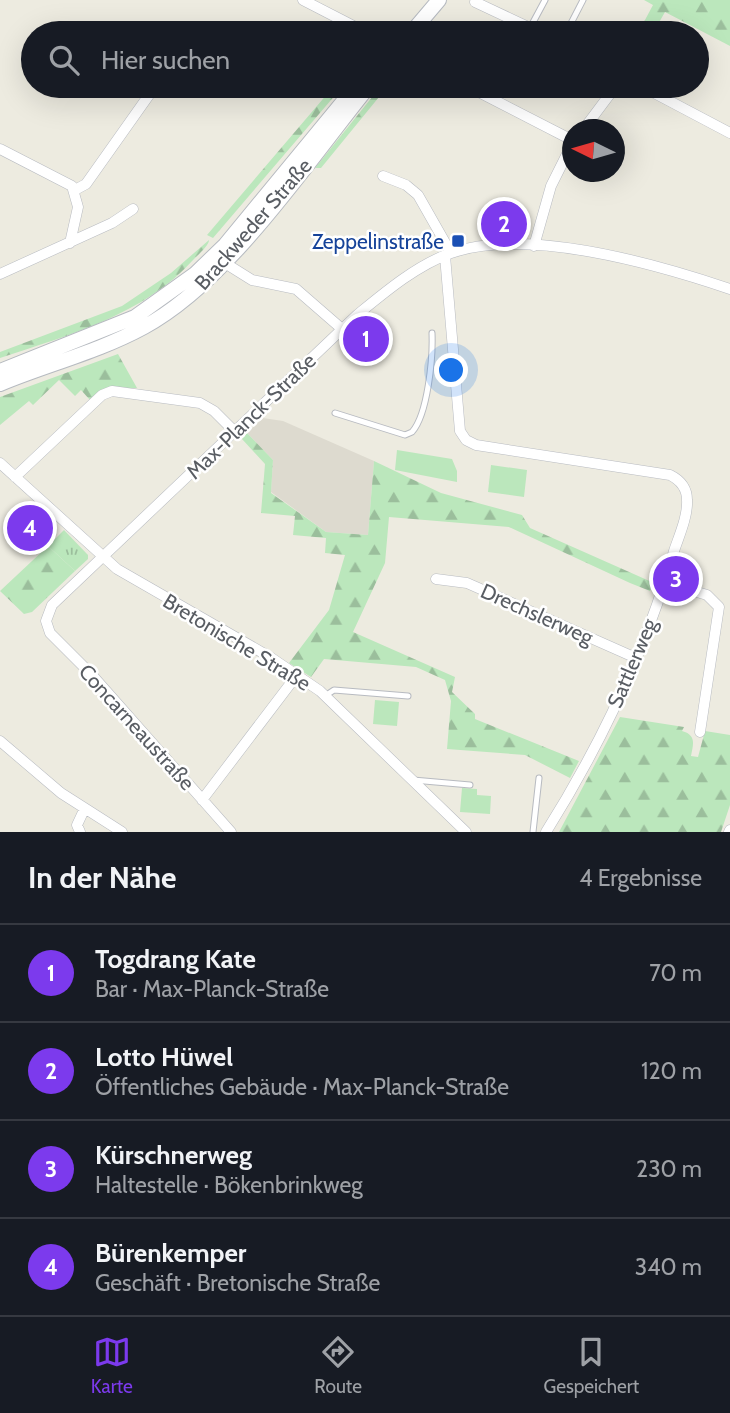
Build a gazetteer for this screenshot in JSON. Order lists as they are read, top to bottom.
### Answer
{
  "streets": {
    "main road": ["Brackweder Straße"],
    "street": [
      "Max-Planck-Straße",
      "Drechslerweg",
      "Bretonische Straße",
      "Sattlerweg",
      "Concarneaustraße"
    ]
  },
  "crossings": [
    ["Max-Planck-Straße", "Bretonische Straße"],
    ["Max-Planck-Straße", "Sattlerweg"],
    ["Max-Planck-Straße", "Concarneaustraße"],
    ["Drechslerweg", "Sattlerweg"]
  ],
  "places": {
    "transit": ["Zeppelinstraße"]
  },
  "north": "left",
  "page": {
    "search": "Hier suchen",
    "pins": [
      "2",
      "1",
      "4",
      "3"
    ],
    "heading": ["In der Nähe", "4 Ergebnisse"],
    "list": [
      {
        "mark": "1",
        "name": "Togdrang Kate",
        "note": "Bar · Max-Planck-Straße",
        "value": "70 m"
      },
      {
        "mark": "2",
        "name": "Lotto Hüwel",
        "note": "Öffentliches Gebäude · Max-Planck-Straße",
        "value": "120 m"
      },
      {
        "mark": "3",
        "name": "Kürschnerweg",
        "note": "Haltestelle · Bökenbrinkweg",
        "value": "230 m"
      },
      {
        "mark": "4",
        "name": "Bürenkemper",
        "note": "Geschäft · Bretonische Straße",
        "value": "340 m"
      }
    ],
    "nav": ["Karte", "Route", "Gespeichert"]
  }
}
